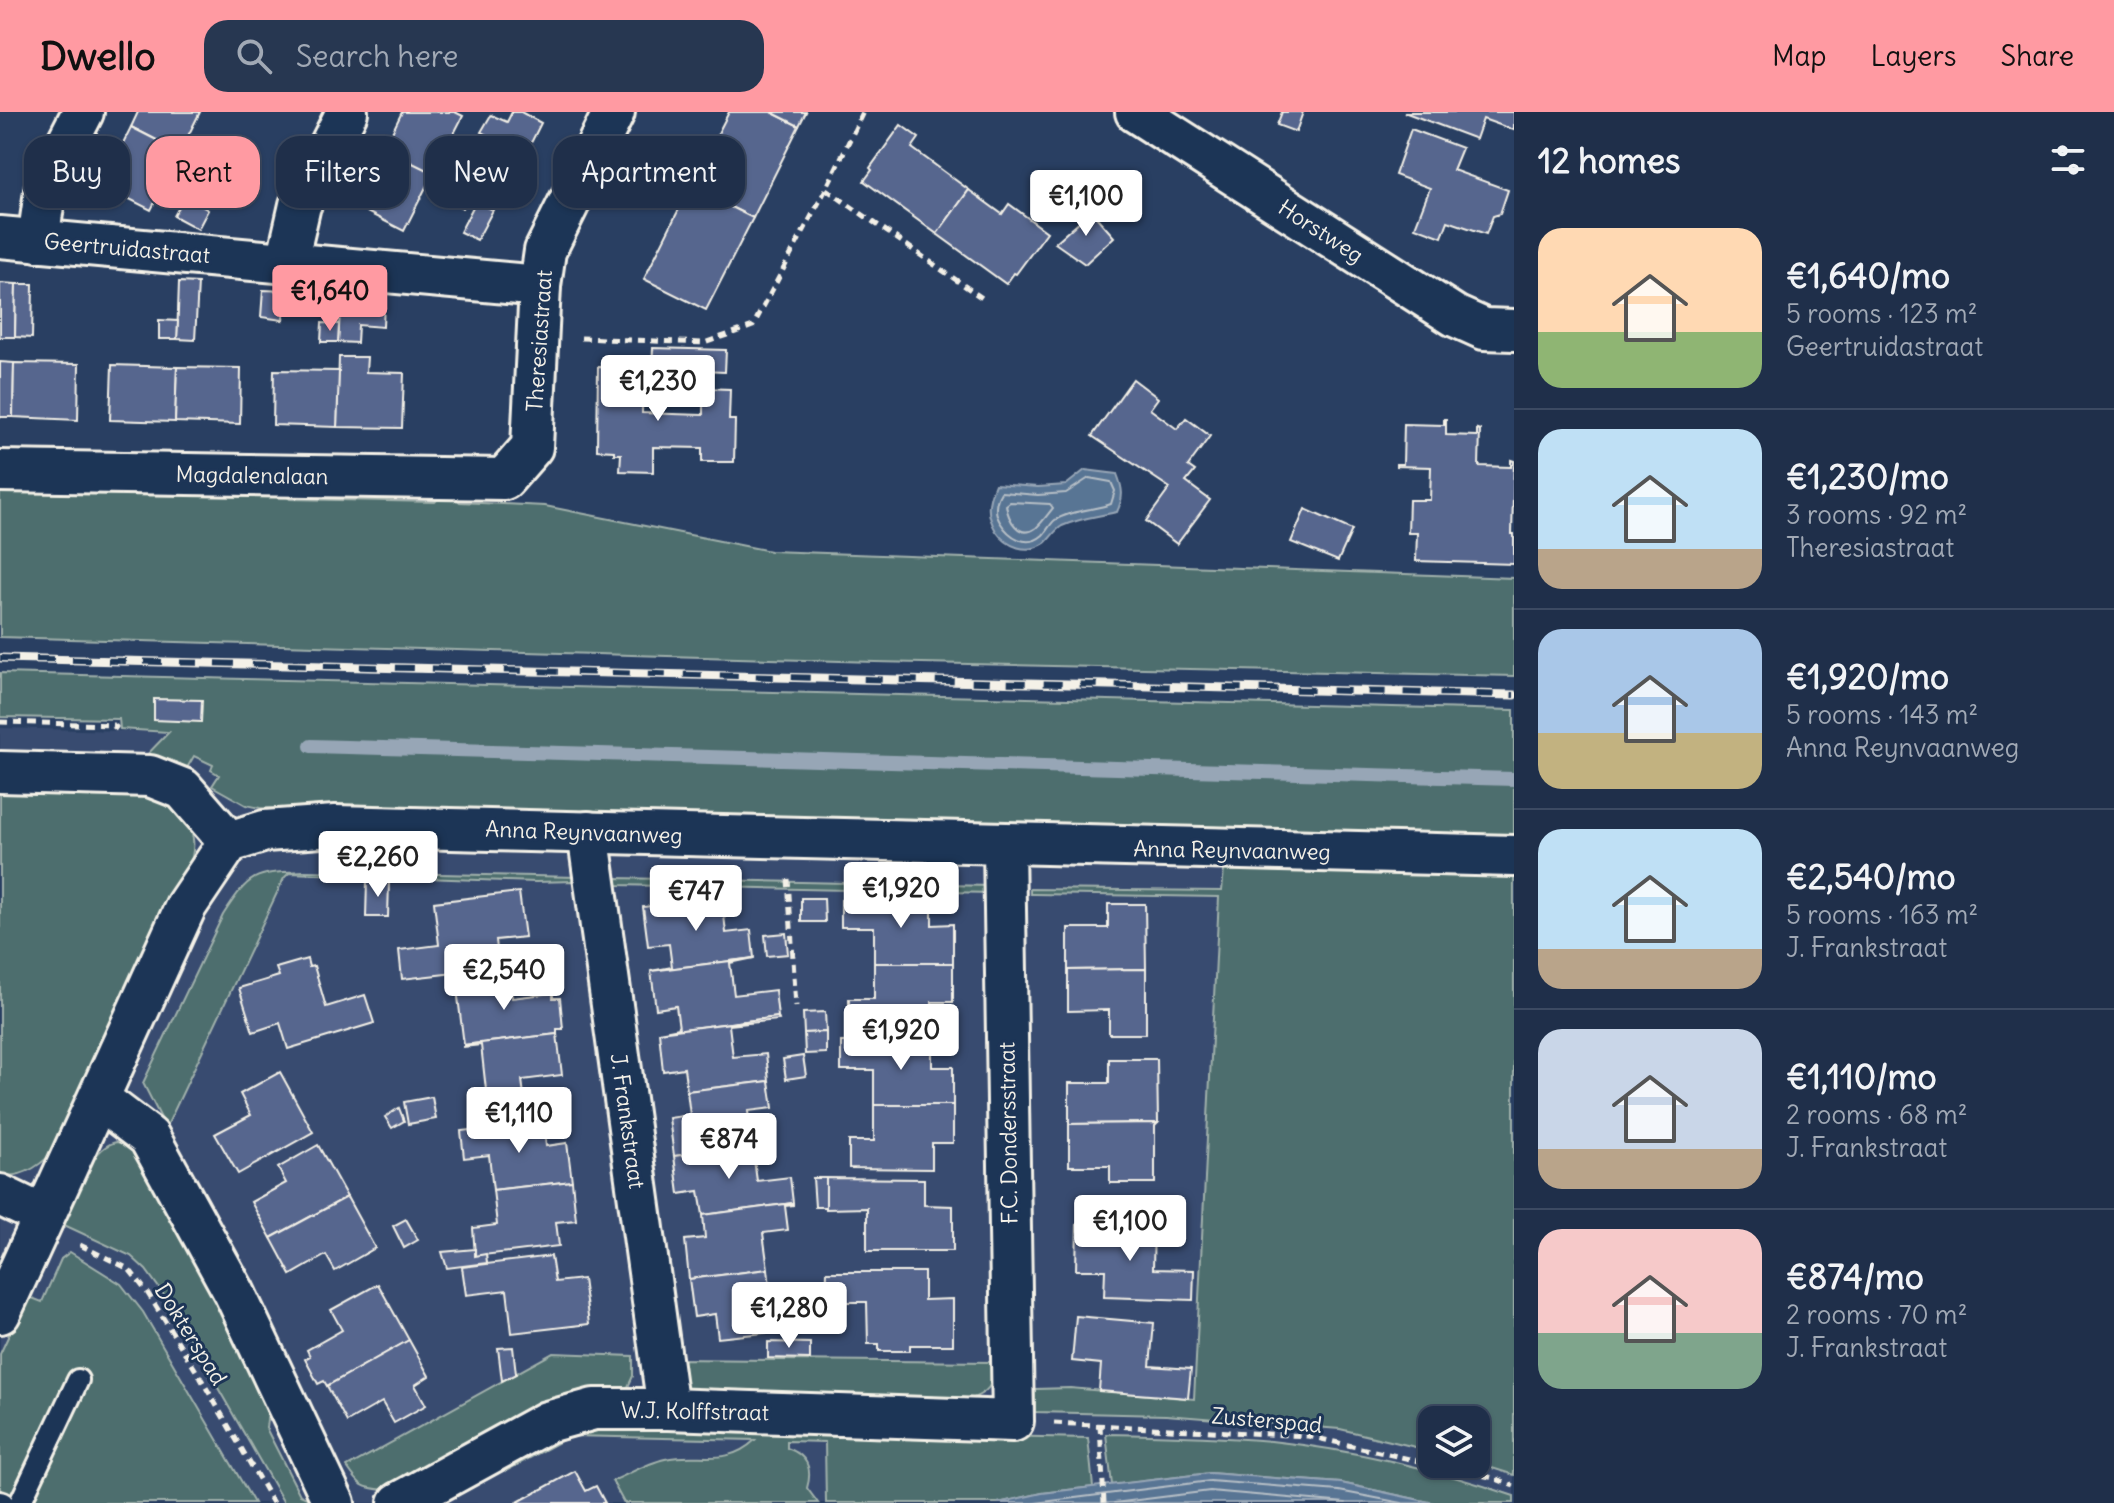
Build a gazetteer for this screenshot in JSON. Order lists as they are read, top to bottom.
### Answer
{
  "streets": {
    "street": [
      "Horstweg",
      "Geertruidastraat",
      "Theresiastraat",
      "Magdalenalaan",
      "Anna Reynvaanweg",
      "J. Frankstraat",
      "F.C. Dondersstraat",
      "W.J. Kolffstraat"
    ],
    "path": ["Dokterspad", "Zusterspad"]
  },
  "crossings": [
    ["Geertruidastraat", "Theresiastraat"],
    ["Theresiastraat", "Magdalenalaan"],
    ["Anna Reynvaanweg", "J. Frankstraat"],
    ["Anna Reynvaanweg", "F.C. Dondersstraat"],
    ["J. Frankstraat", "W.J. Kolffstraat"],
    ["F.C. Dondersstraat", "W.J. Kolffstraat"],
    ["F.C. Dondersstraat", "Zusterspad"],
    ["W.J. Kolffstraat", "Zusterspad"]
  ],
  "page": {
    "header": "Dwello",
    "search": "Search here",
    "nav": ["Map", "Layers", "Share"],
    "heading": "12 homes",
    "chip": [
      "Buy",
      "Rent",
      "Filters",
      "New",
      "Apartment"
    ],
    "price": [
      "€1,100",
      "€1,640",
      "€1,230",
      "€2,260",
      "€1,920",
      "€747",
      "€2,540",
      "€1,920",
      "€1,110",
      "€874",
      "€1,100",
      "€1,280"
    ],
    "list": [
      {
        "name": "€1,640/mo",
        "note": "5 rooms · 123 m² · Geertruidastraat"
      },
      {
        "name": "€1,230/mo",
        "note": "3 rooms · 92 m² · Theresiastraat"
      },
      {
        "name": "€1,920/mo",
        "note": "5 rooms · 143 m² · Anna Reynvaanweg"
      },
      {
        "name": "€2,540/mo",
        "note": "5 rooms · 163 m² · J. Frankstraat"
      },
      {
        "name": "€1,110/mo",
        "note": "2 rooms · 68 m² · J. Frankstraat"
      },
      {
        "name": "€874/mo",
        "note": "2 rooms · 70 m² · J. Frankstraat"
      }
    ]
  }
}
